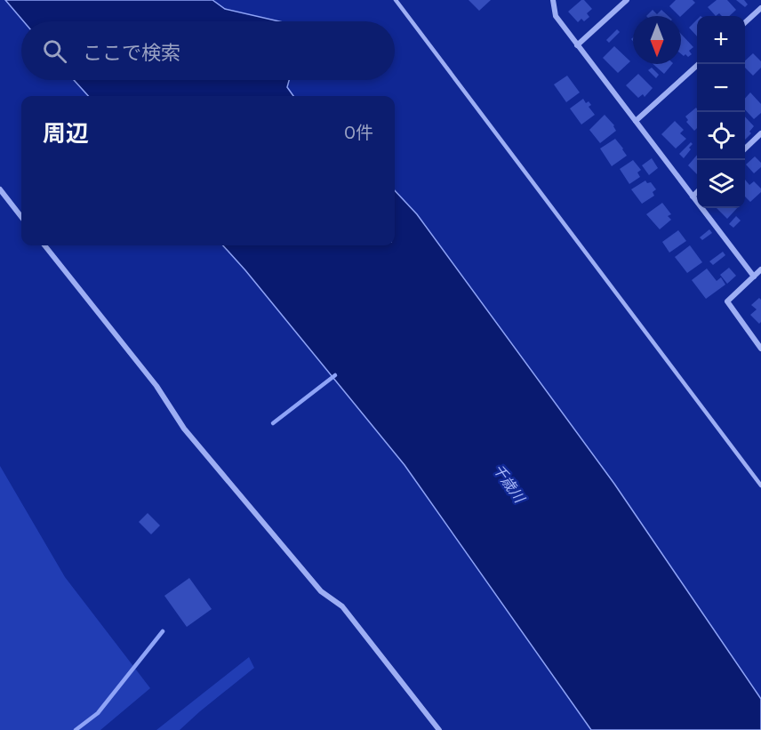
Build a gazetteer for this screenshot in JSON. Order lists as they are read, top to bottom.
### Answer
{
  "water": ["千歳川"],
  "north": "bottom",
  "page": {
    "map_buttons": ["+", "−"],
    "search": "ここで検索",
    "heading": ["周辺", "0件"]
  }
}
